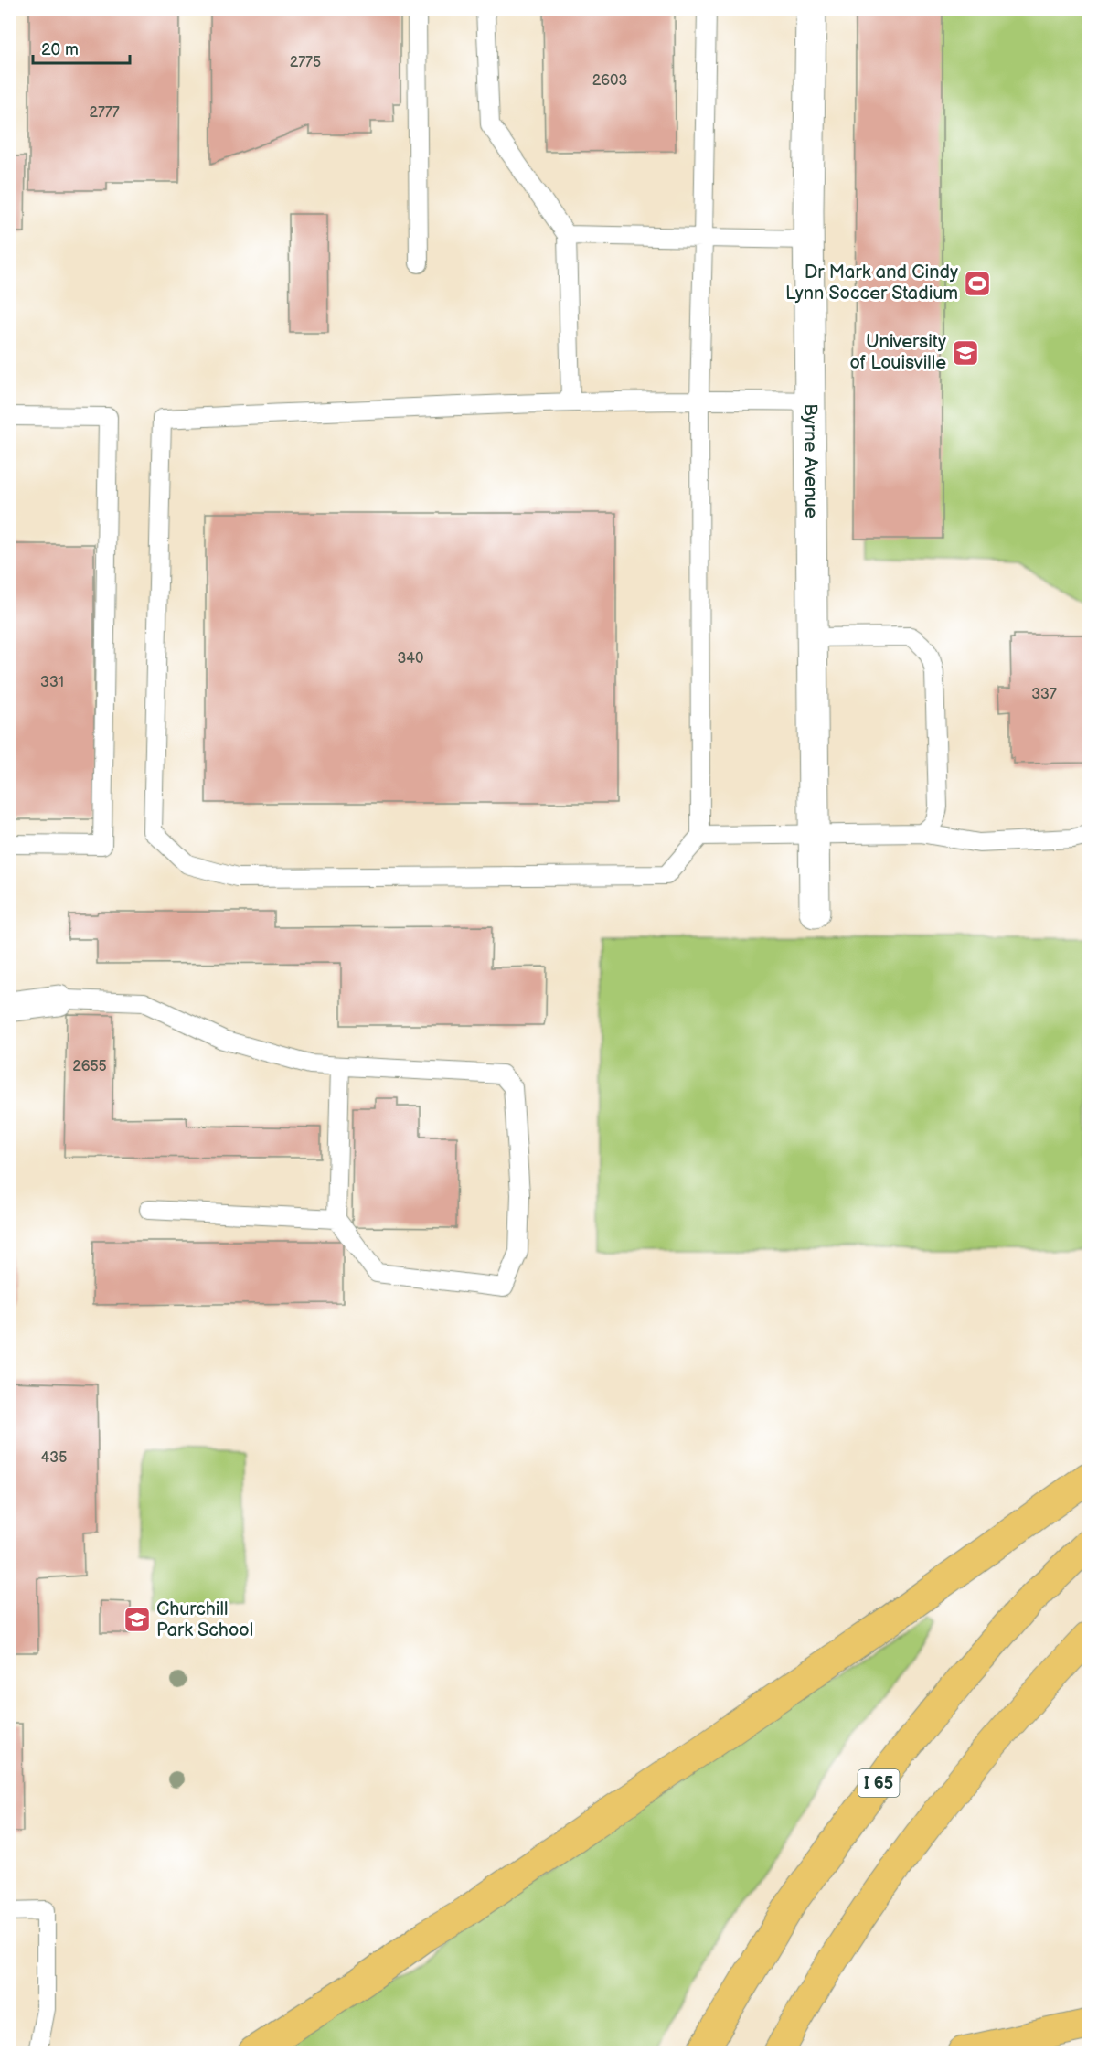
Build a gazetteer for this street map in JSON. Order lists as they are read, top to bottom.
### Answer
{
  "streets": {
    "main road": ["I 65"],
    "street": ["Byrne Avenue"]
  },
  "places": {
    "sports": ["Dr Mark and Cindy Lynn Soccer Stadium"],
    "school or university": ["University of Louisville", "Churchill Park School"]
  },
  "house_numbers": [
    "2775",
    "2603",
    "2777",
    "340",
    "331",
    "337",
    "2655",
    "435"
  ],
  "scale_bar": "20 m"
}
